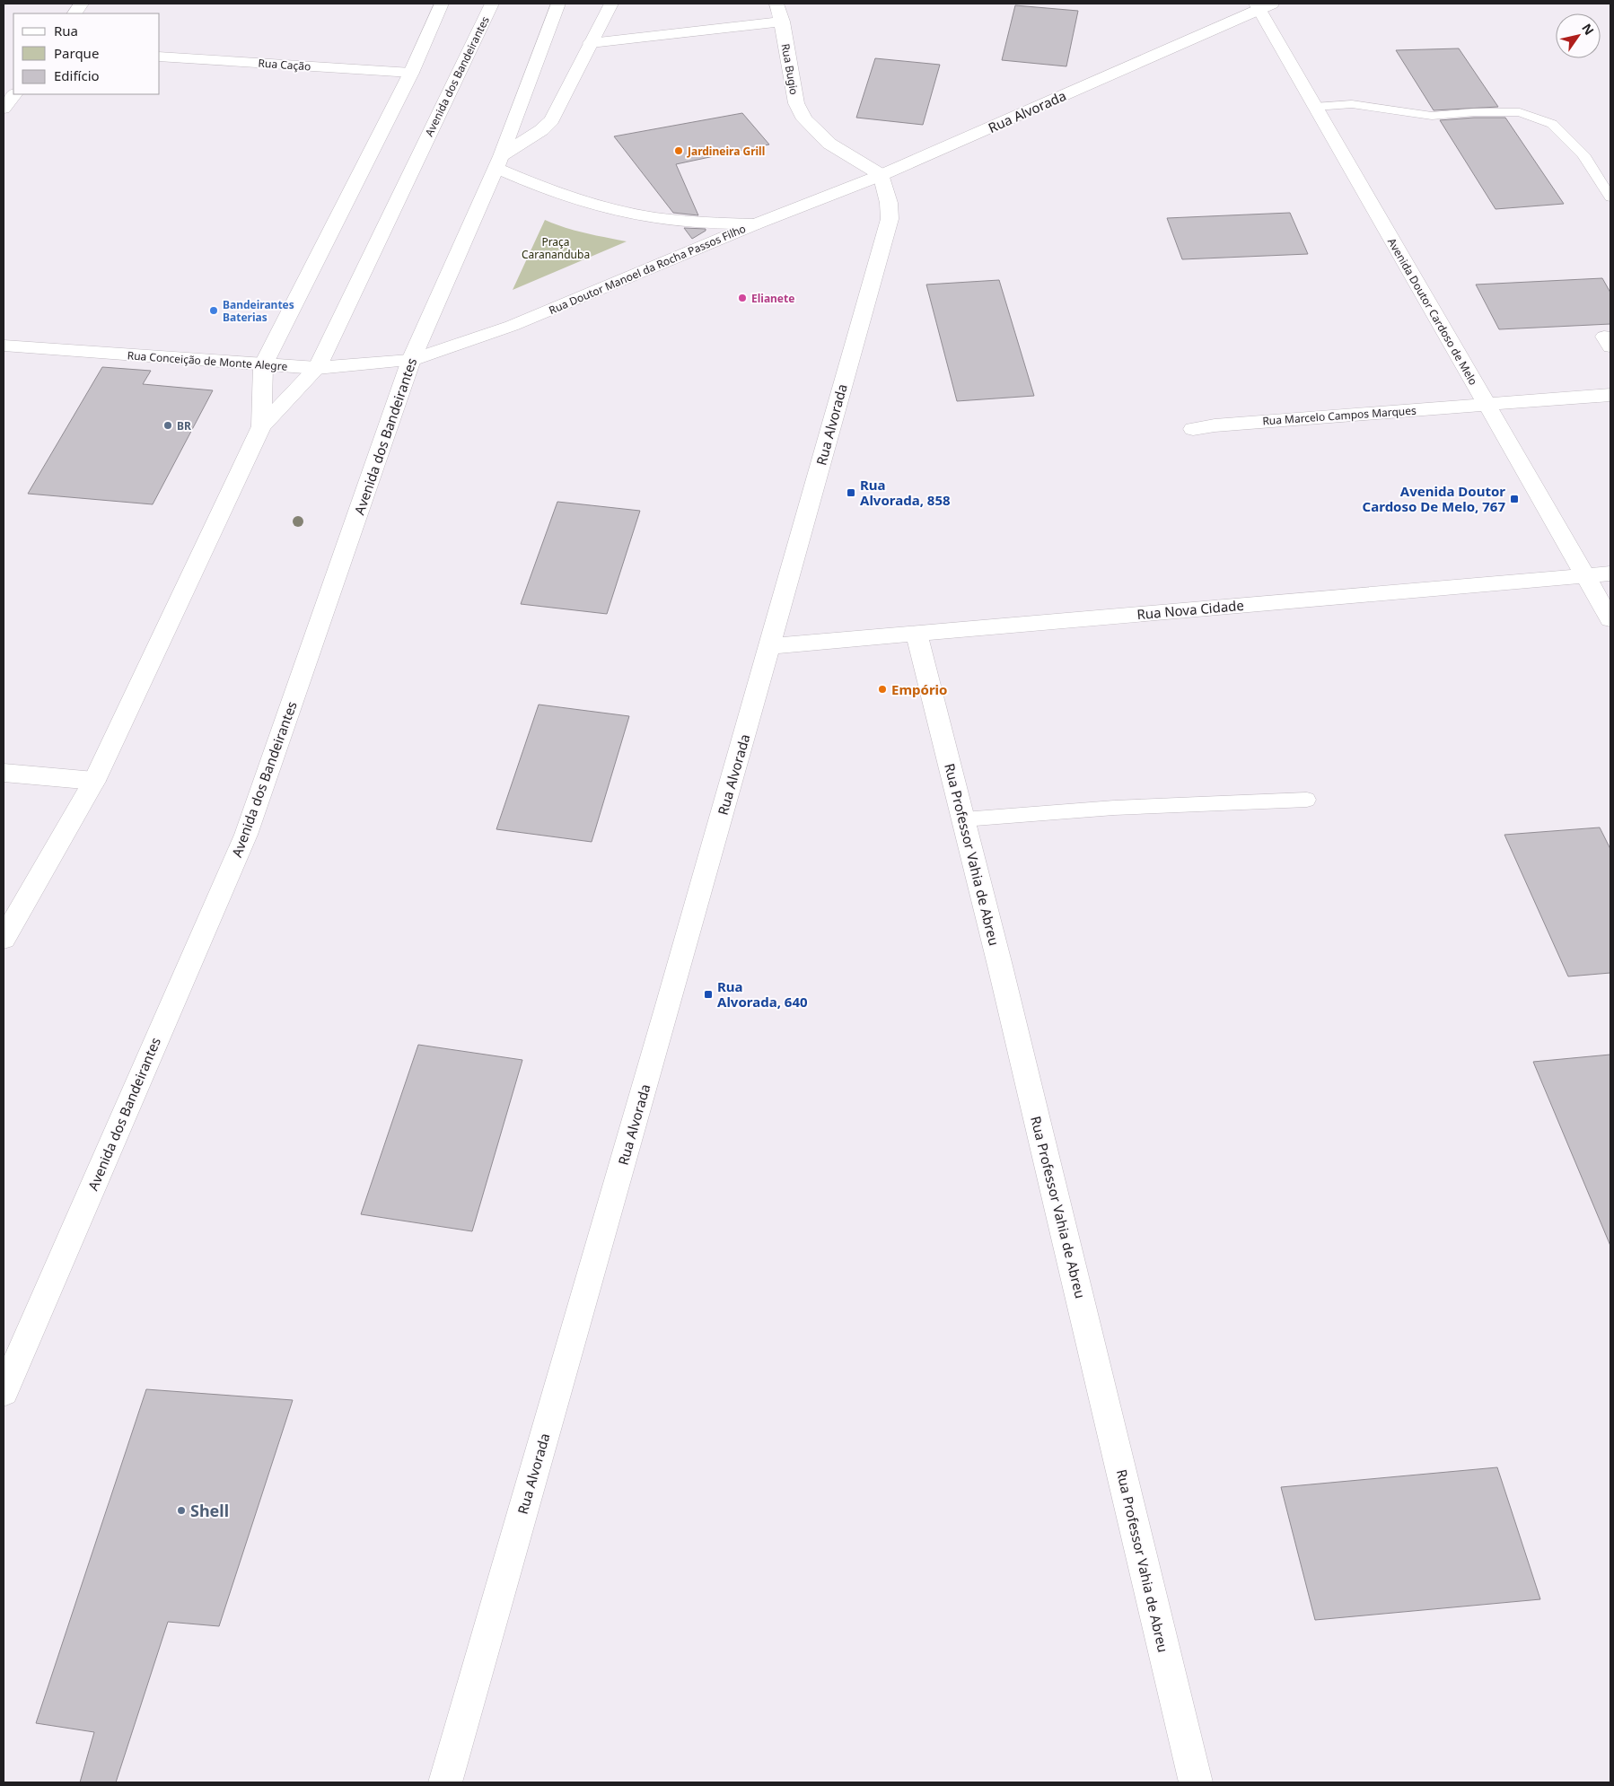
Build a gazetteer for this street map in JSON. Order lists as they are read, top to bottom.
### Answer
{
  "streets": {
    "main road": [
      "Rua Cação",
      "Rua Bugio",
      "Avenida dos Bandeirantes",
      "Rua Alvorada",
      "Rua Doutor Manoel da Rocha Passos Filho",
      "Avenida Doutor Cardoso de Melo",
      "Rua Conceição de Monte Alegre",
      "Rua Marcelo Campos Marques",
      "Rua Nova Cidade",
      "Rua Professor Vahia de Abreu"
    ]
  },
  "crossings": [
    ["Rua Cação", "Avenida dos Bandeirantes"],
    ["Rua Bugio", "Rua Alvorada"],
    ["Rua Bugio", "Rua Doutor Manoel da Rocha Passos Filho"],
    ["Avenida dos Bandeirantes", "Rua Doutor Manoel da Rocha Passos Filho"],
    ["Avenida dos Bandeirantes", "Rua Conceição de Monte Alegre"],
    ["Rua Alvorada", "Rua Doutor Manoel da Rocha Passos Filho"],
    ["Rua Alvorada", "Avenida Doutor Cardoso de Melo"],
    ["Rua Alvorada", "Rua Nova Cidade"],
    ["Rua Doutor Manoel da Rocha Passos Filho", "Rua Conceição de Monte Alegre"],
    ["Avenida Doutor Cardoso de Melo", "Rua Marcelo Campos Marques"],
    ["Avenida Doutor Cardoso de Melo", "Rua Nova Cidade"],
    ["Rua Nova Cidade", "Rua Professor Vahia de Abreu"]
  ],
  "parks": ["Praça Carananduba"],
  "places": {
    "other": [
      "Jardineira Grill",
      "Elianete",
      "Bandeirantes Baterias",
      "BR",
      "Empório",
      "Shell"
    ],
    "transit": ["Rua Alvorada, 858", "Avenida Doutor Cardoso De Melo, 767", "Rua Alvorada, 640"]
  },
  "legend": ["Rua", "Parque", "Edifício"],
  "north": "top right"
}
